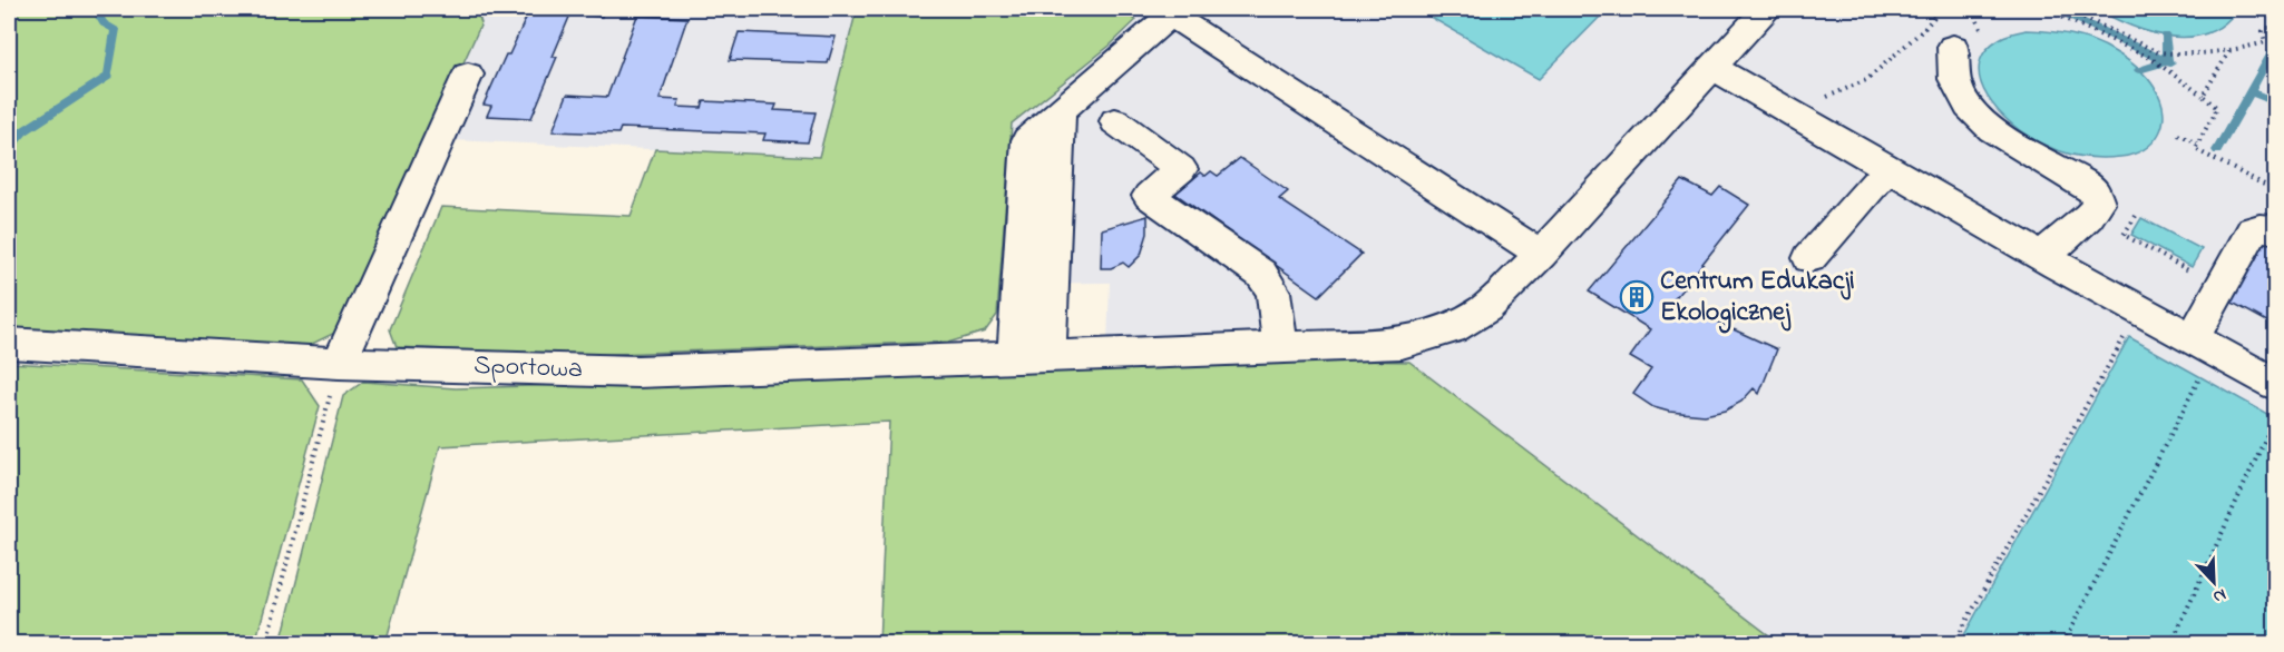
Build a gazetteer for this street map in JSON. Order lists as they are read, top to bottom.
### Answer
{
  "streets": {
    "street": ["Sportowa"]
  },
  "places": {
    "building": ["Centrum Edukacji Ekologicznej"]
  },
  "north": "bottom right"
}
